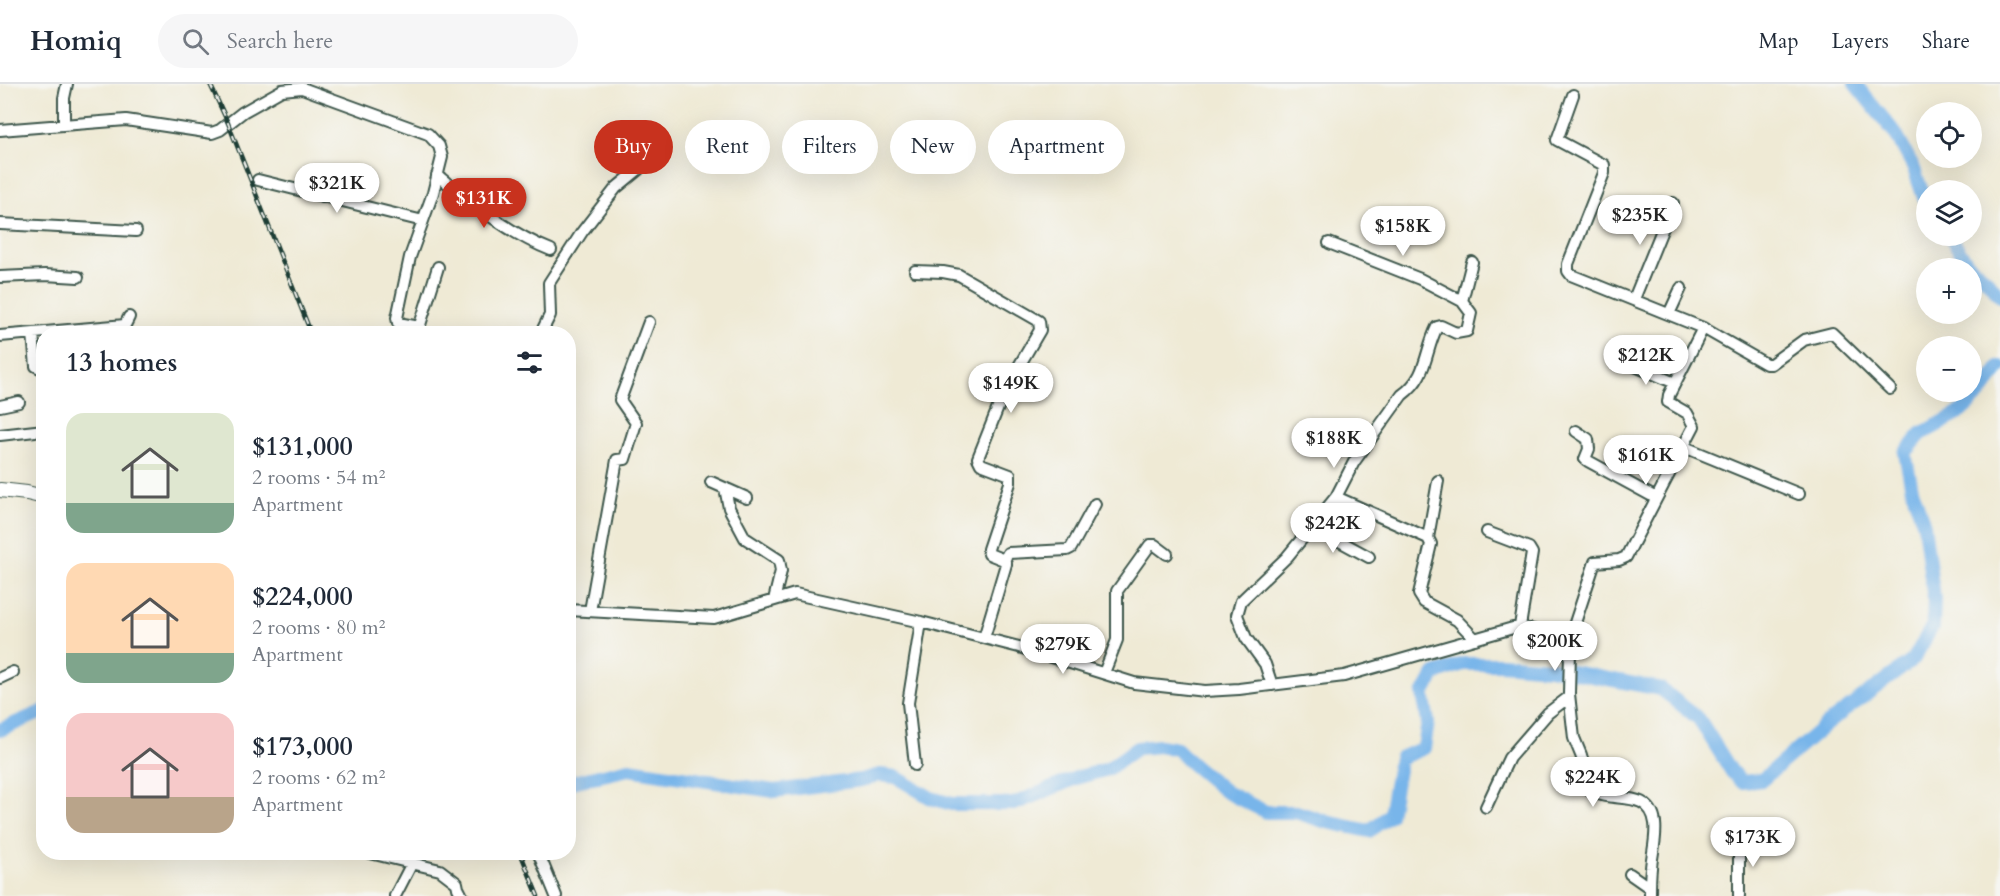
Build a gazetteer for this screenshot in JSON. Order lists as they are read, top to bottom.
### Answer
{
  "page": {
    "header": "Homiq",
    "search": "Search here",
    "nav": ["Map", "Layers", "Share"],
    "map_buttons": ["+", "−"],
    "chip": [
      "Buy",
      "Rent",
      "Filters",
      "New",
      "Apartment"
    ],
    "price": [
      "$321K",
      "$131K",
      "$235K",
      "$158K",
      "$212K",
      "$149K",
      "$188K",
      "$161K",
      "$242K",
      "$200K",
      "$279K",
      "$224K",
      "$173K"
    ],
    "heading": "13 homes",
    "list": [
      {
        "name": "$131,000",
        "note": "2 rooms · 54 m² · Apartment"
      },
      {
        "name": "$224,000",
        "note": "2 rooms · 80 m² · Apartment"
      },
      {
        "name": "$173,000",
        "note": "2 rooms · 62 m² · Apartment"
      }
    ]
  }
}
